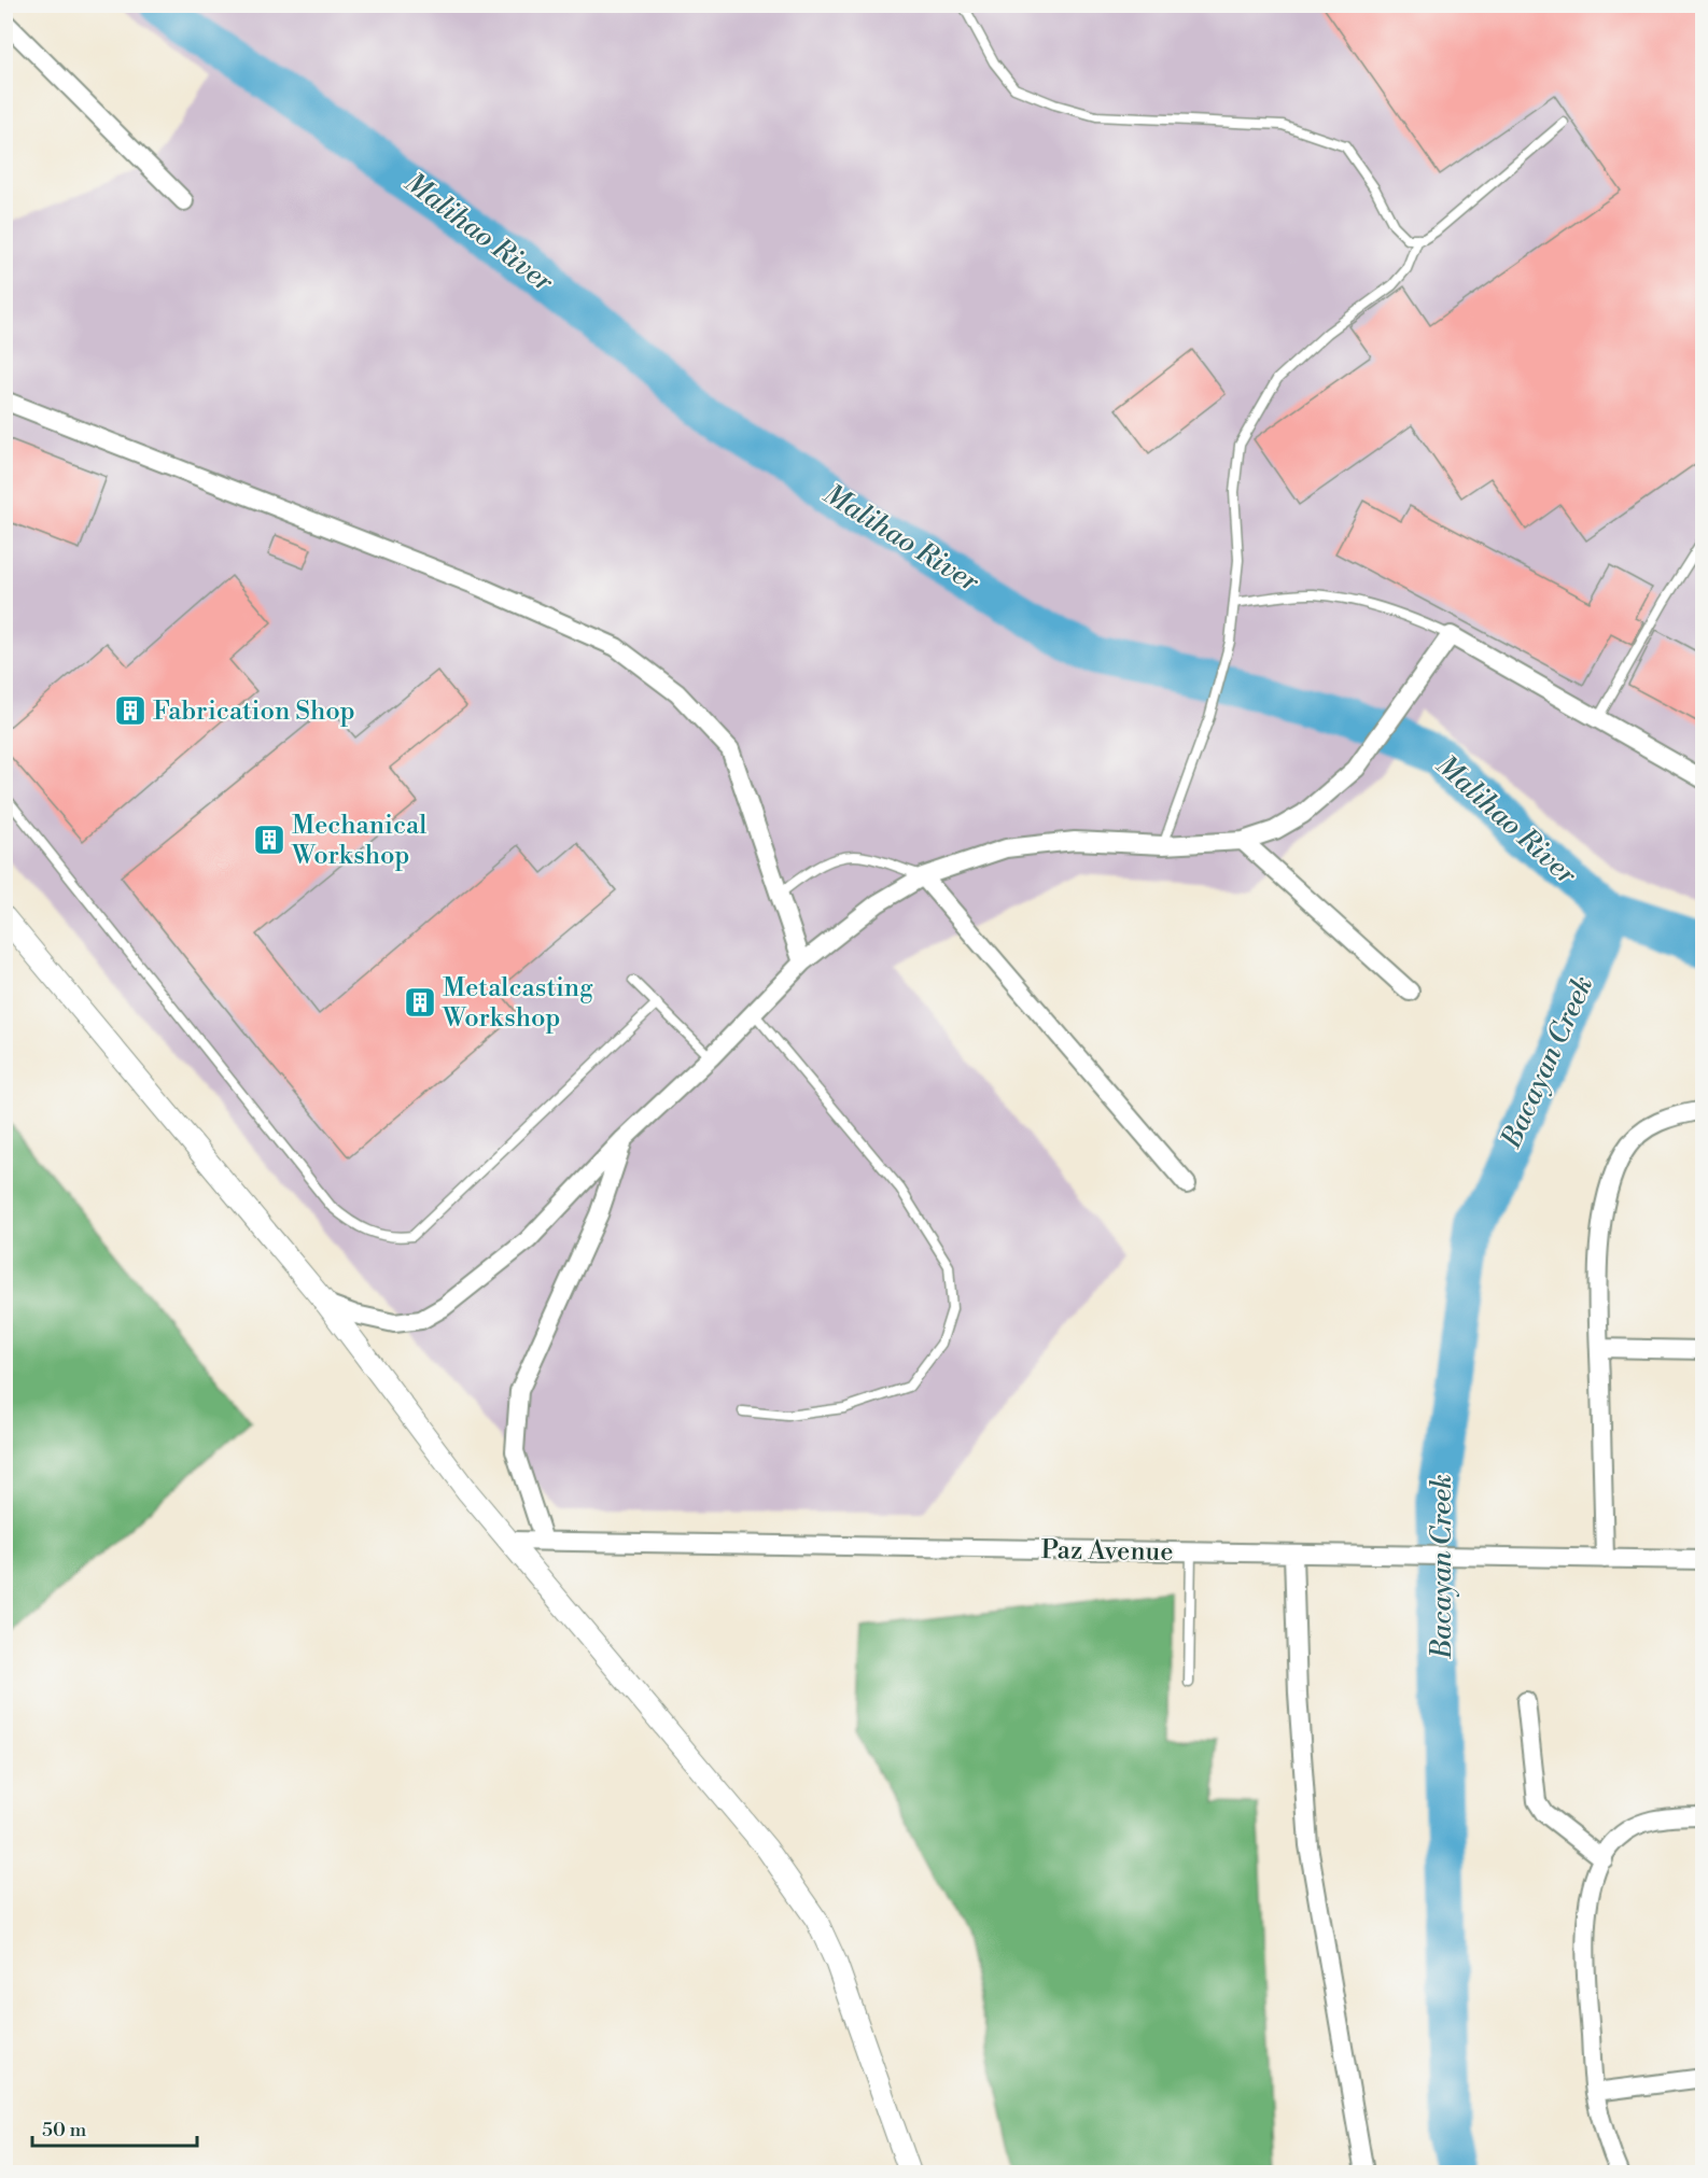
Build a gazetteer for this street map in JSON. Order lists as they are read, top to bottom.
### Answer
{
  "streets": {
    "street": ["Paz Avenue"]
  },
  "water": ["Malihao River", "Bacayan Creek"],
  "places": {
    "building": ["Fabrication Shop", "Mechanical Workshop", "Metalcasting Workshop"]
  },
  "scale_bar": "50 m"
}
